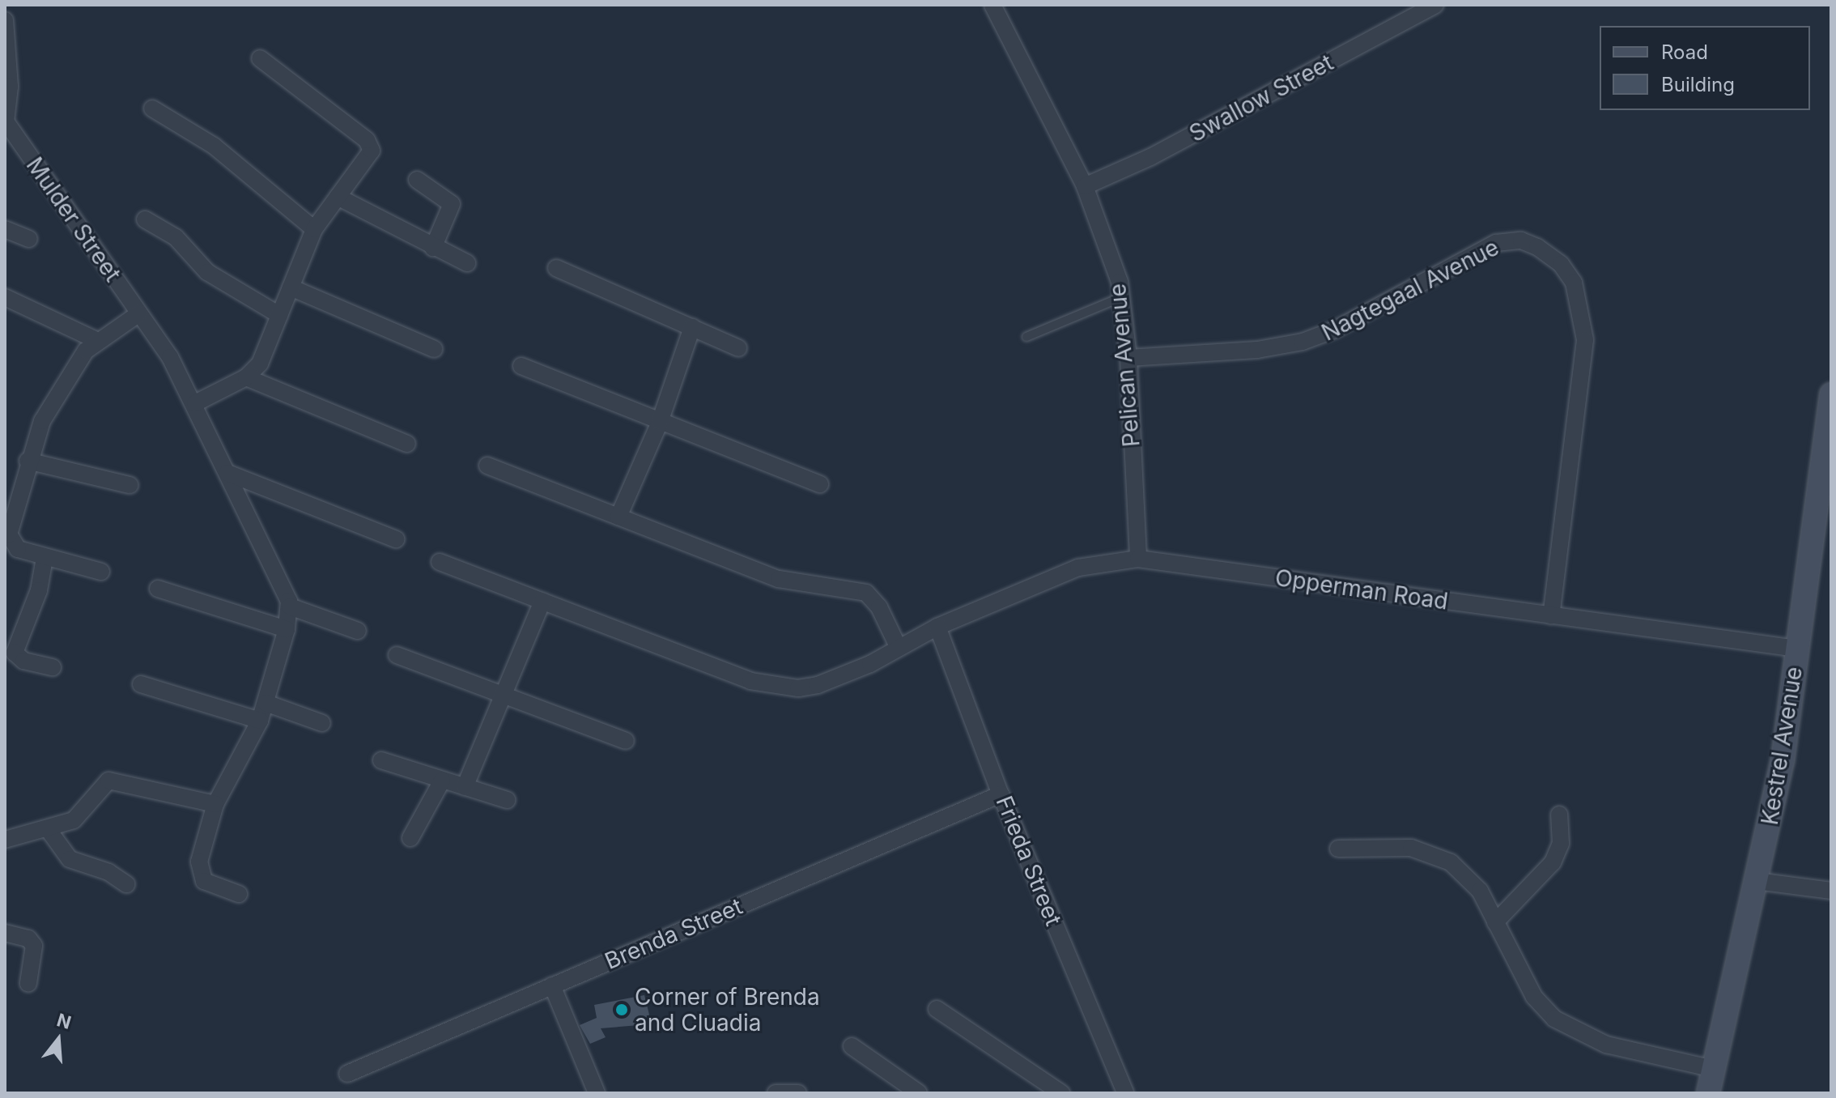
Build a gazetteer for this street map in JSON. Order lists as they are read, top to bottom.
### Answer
{
  "streets": {
    "street": [
      "Swallow Street",
      "Mulder Street",
      "Nagtegaal Avenue",
      "Pelican Avenue",
      "Opperman Road",
      "Kestrel Avenue",
      "Frieda Street",
      "Brenda Street"
    ]
  },
  "crossings": [
    ["Swallow Street", "Pelican Avenue"],
    ["Nagtegaal Avenue", "Pelican Avenue"],
    ["Nagtegaal Avenue", "Opperman Road"],
    ["Pelican Avenue", "Opperman Road"],
    ["Opperman Road", "Kestrel Avenue"],
    ["Opperman Road", "Frieda Street"],
    ["Frieda Street", "Brenda Street"]
  ],
  "places": ["Corner of Brenda and Cluadia"],
  "legend": ["Road", "Building"],
  "north": "top"
}
